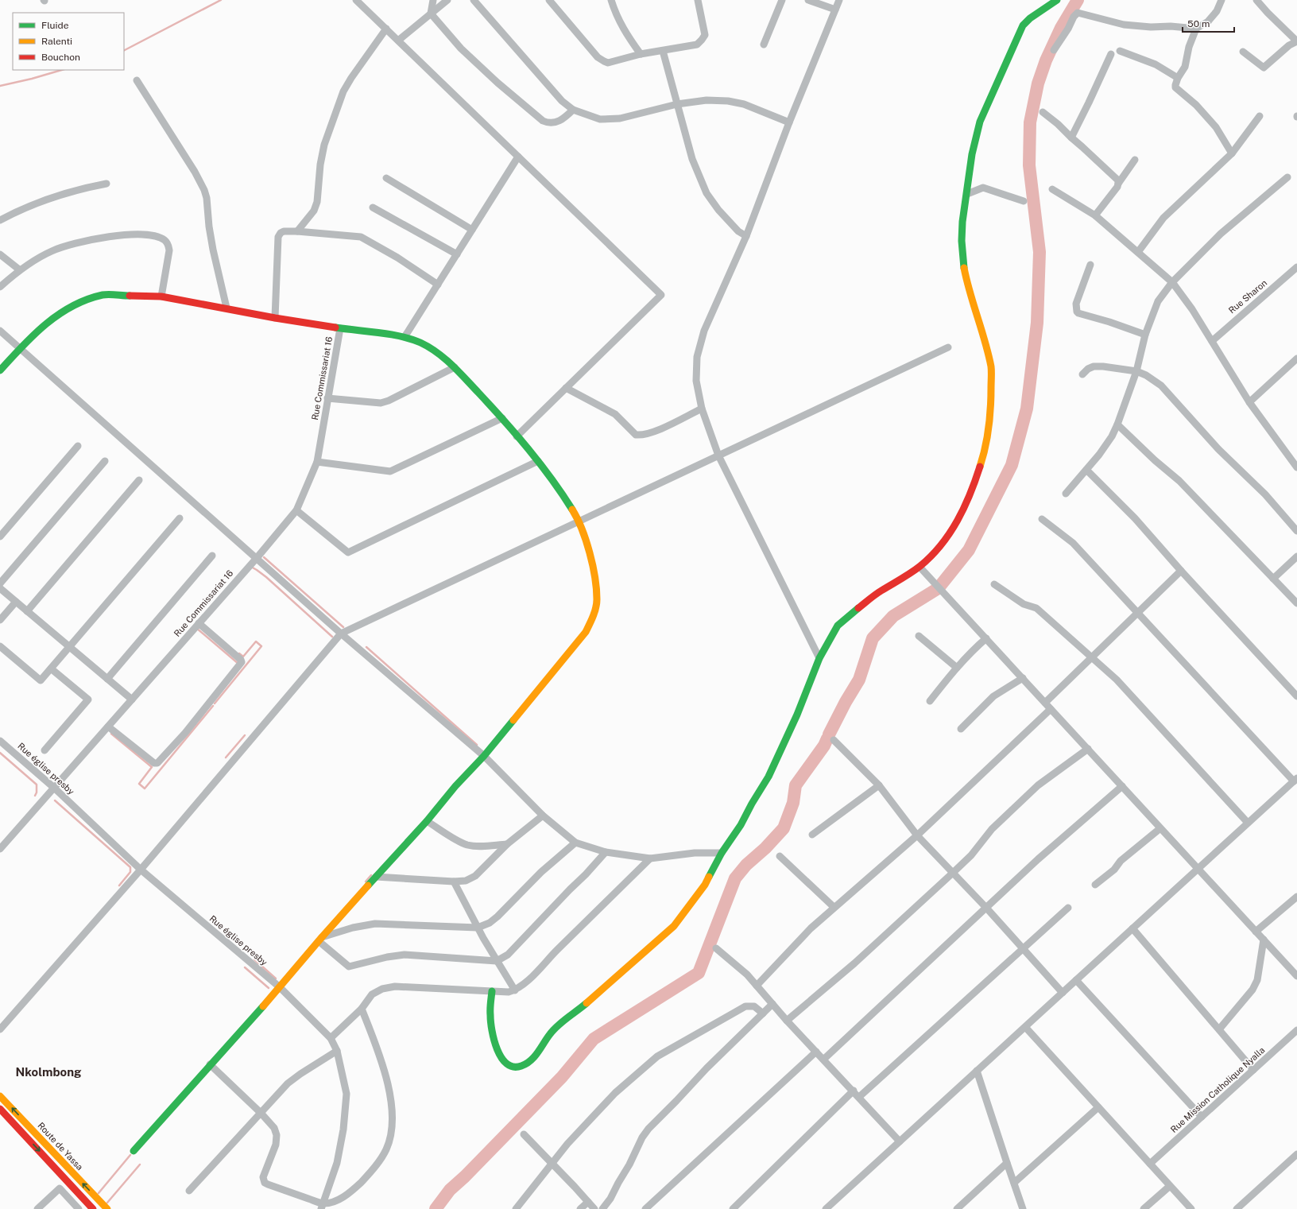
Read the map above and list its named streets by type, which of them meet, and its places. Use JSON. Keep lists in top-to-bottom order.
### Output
{
  "streets": {
    "street": [
      "Rue Sharon",
      "Rue Commissariat 16",
      "Rue église presby",
      "Rue Mission Catholique Nyalla",
      "Route de Yassa"
    ]
  },
  "crossings": [
    ["Rue Commissariat 16", "Rue église presby"]
  ],
  "districts": ["Nkolmbong"],
  "legend": ["Fluide", "Ralenti", "Bouchon"],
  "scale_bar": "50 m"
}
